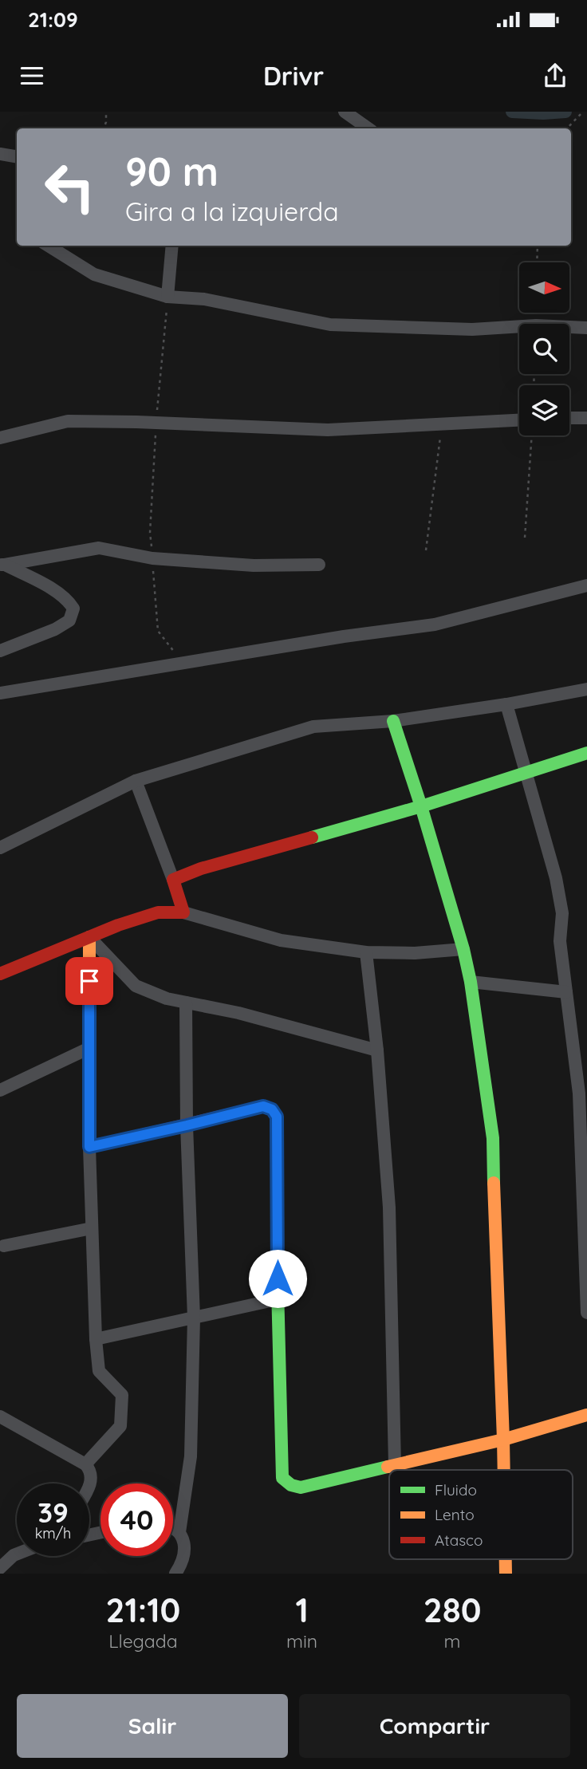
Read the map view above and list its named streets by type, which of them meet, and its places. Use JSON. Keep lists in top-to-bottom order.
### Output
{
  "legend": ["Fluido", "Lento", "Atasco"],
  "north": "right",
  "page": {
    "status": "21:09",
    "header": "Drivr",
    "turn": ["90 m", "Gira a la izquierda"],
    "speed": "39 km/h",
    "limit": "40",
    "eta": [
      "21:10",
      "Llegada",
      "1",
      "min",
      "280",
      "m"
    ],
    "buttons": ["Salir", "Compartir"]
  }
}
